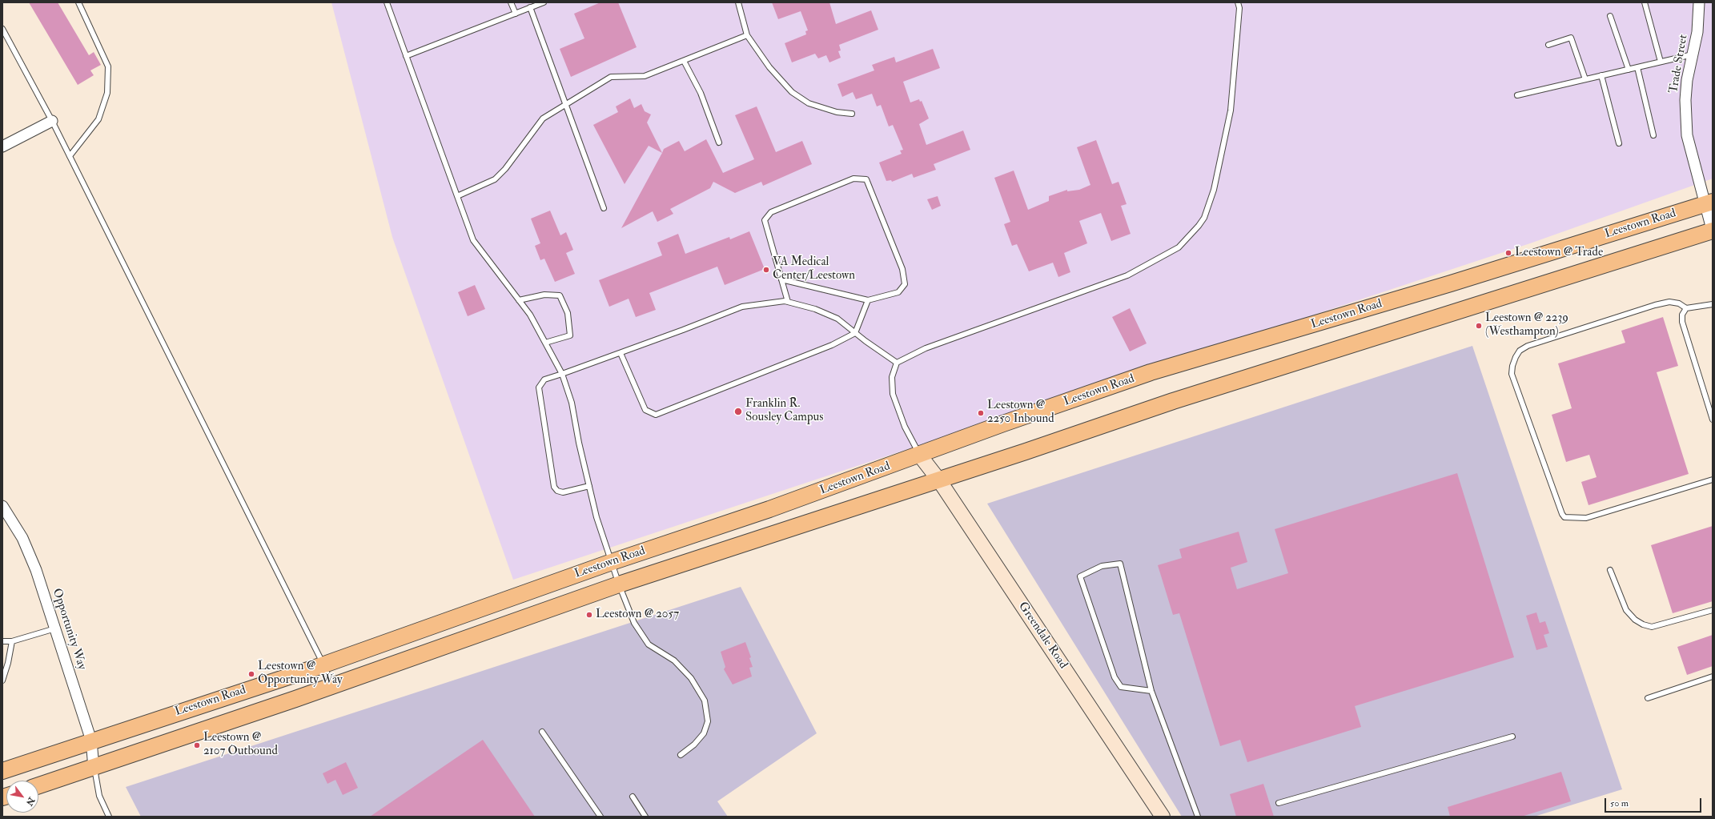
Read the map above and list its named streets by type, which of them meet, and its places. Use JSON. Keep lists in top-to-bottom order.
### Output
{
  "streets": {
    "main road": ["Leestown Road"],
    "street": ["Trade Street", "Opportunity Way", "Greendale Road"]
  },
  "crossings": [
    ["Trade Street", "Leestown Road"],
    ["Leestown Road", "Opportunity Way"],
    ["Leestown Road", "Greendale Road"]
  ],
  "places": [
    "Leestown @ Trade",
    "VA Medical Center/Leestown",
    "Leestown @ 2239 (Westhampton)",
    "Franklin R. Sousley Campus",
    "Leestown @ 2250 Inbound",
    "Leestown @ 2057",
    "Leestown @ Opportunity Way",
    "Leestown @ 2107 Outbound"
  ],
  "scale_bar": "50 m",
  "north": "bottom right"
}
